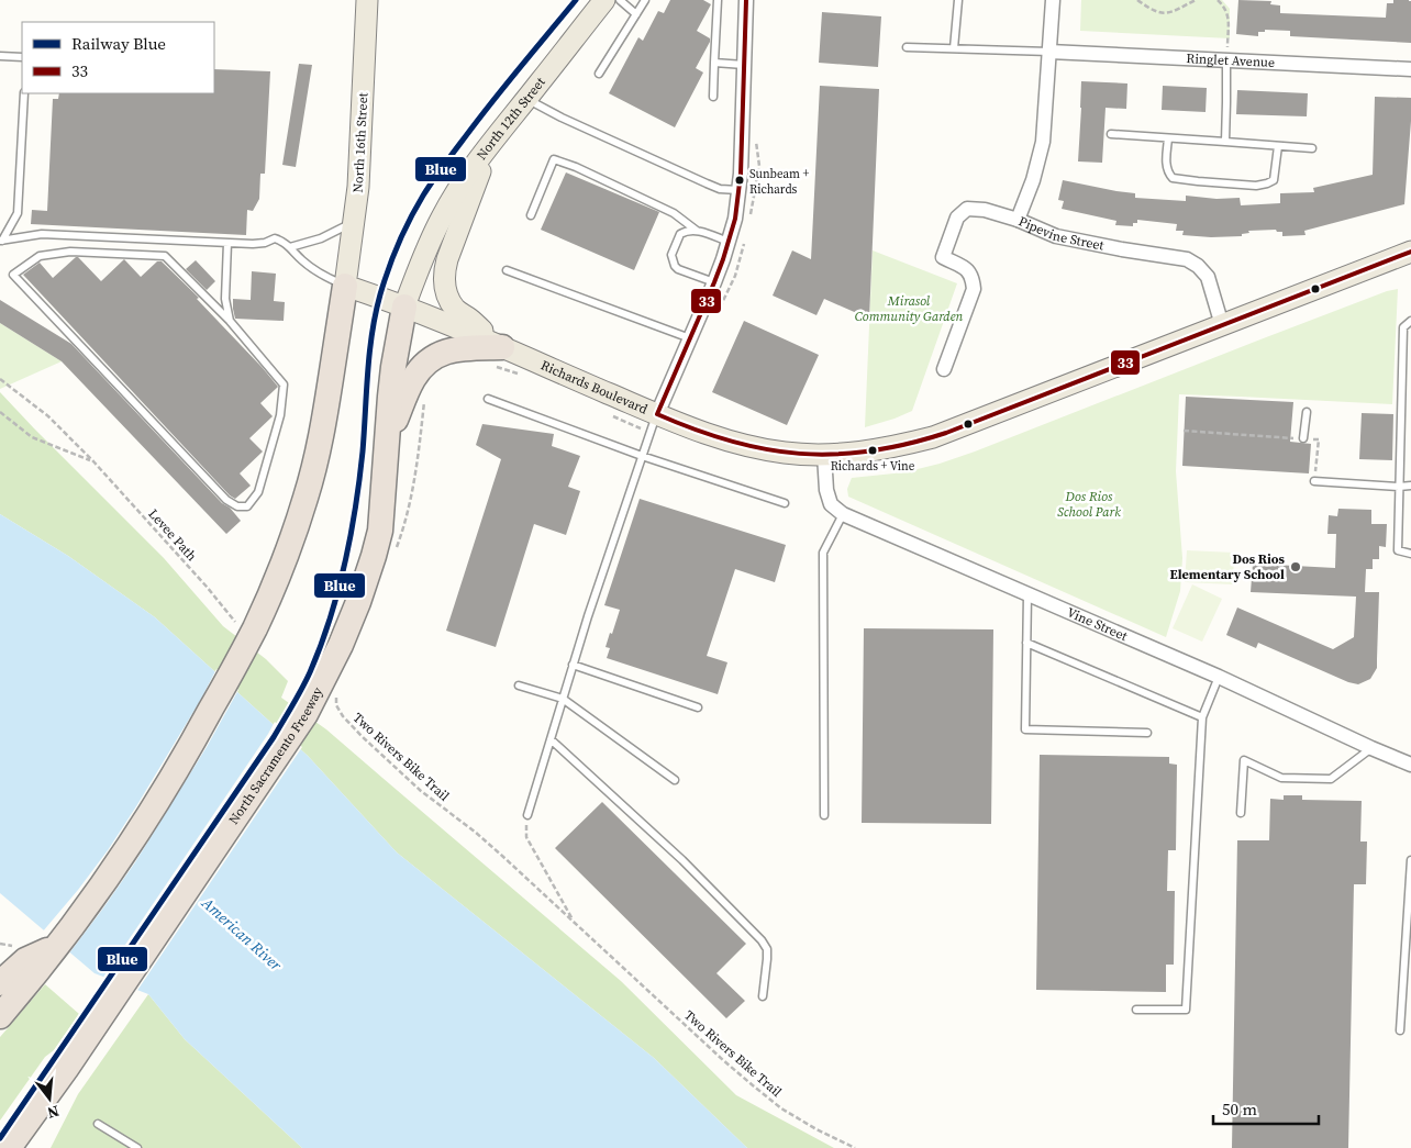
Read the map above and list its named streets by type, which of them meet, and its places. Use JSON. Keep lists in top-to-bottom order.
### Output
{
  "streets": {
    "highway": ["North Sacramento Freeway"],
    "main road": ["North 12th Street", "North 16th Street", "Richards Boulevard"],
    "street": ["Ringlet Avenue", "Pipevine Street", "Vine Street"],
    "path": ["Levee Path", "Two Rivers Bike Trail"]
  },
  "crossings": [
    ["Ringlet Avenue", "Pipevine Street"],
    ["North 12th Street", "Richards Boulevard"],
    ["North 12th Street", "North Sacramento Freeway"],
    ["North 16th Street", "Richards Boulevard"],
    ["Pipevine Street", "Richards Boulevard"],
    ["Richards Boulevard", "North Sacramento Freeway"]
  ],
  "water": ["American River"],
  "parks": ["Mirasol Community Garden", "Dos Rios School Park"],
  "places": ["Sunbeam + Richards", "Richards + Vine", "Dos Rios Elementary School"],
  "lines": ["rail line Blue", "transit line 33"],
  "legend": ["Railway Blue", "33"],
  "scale_bar": "50 m",
  "north": "bottom"
}
